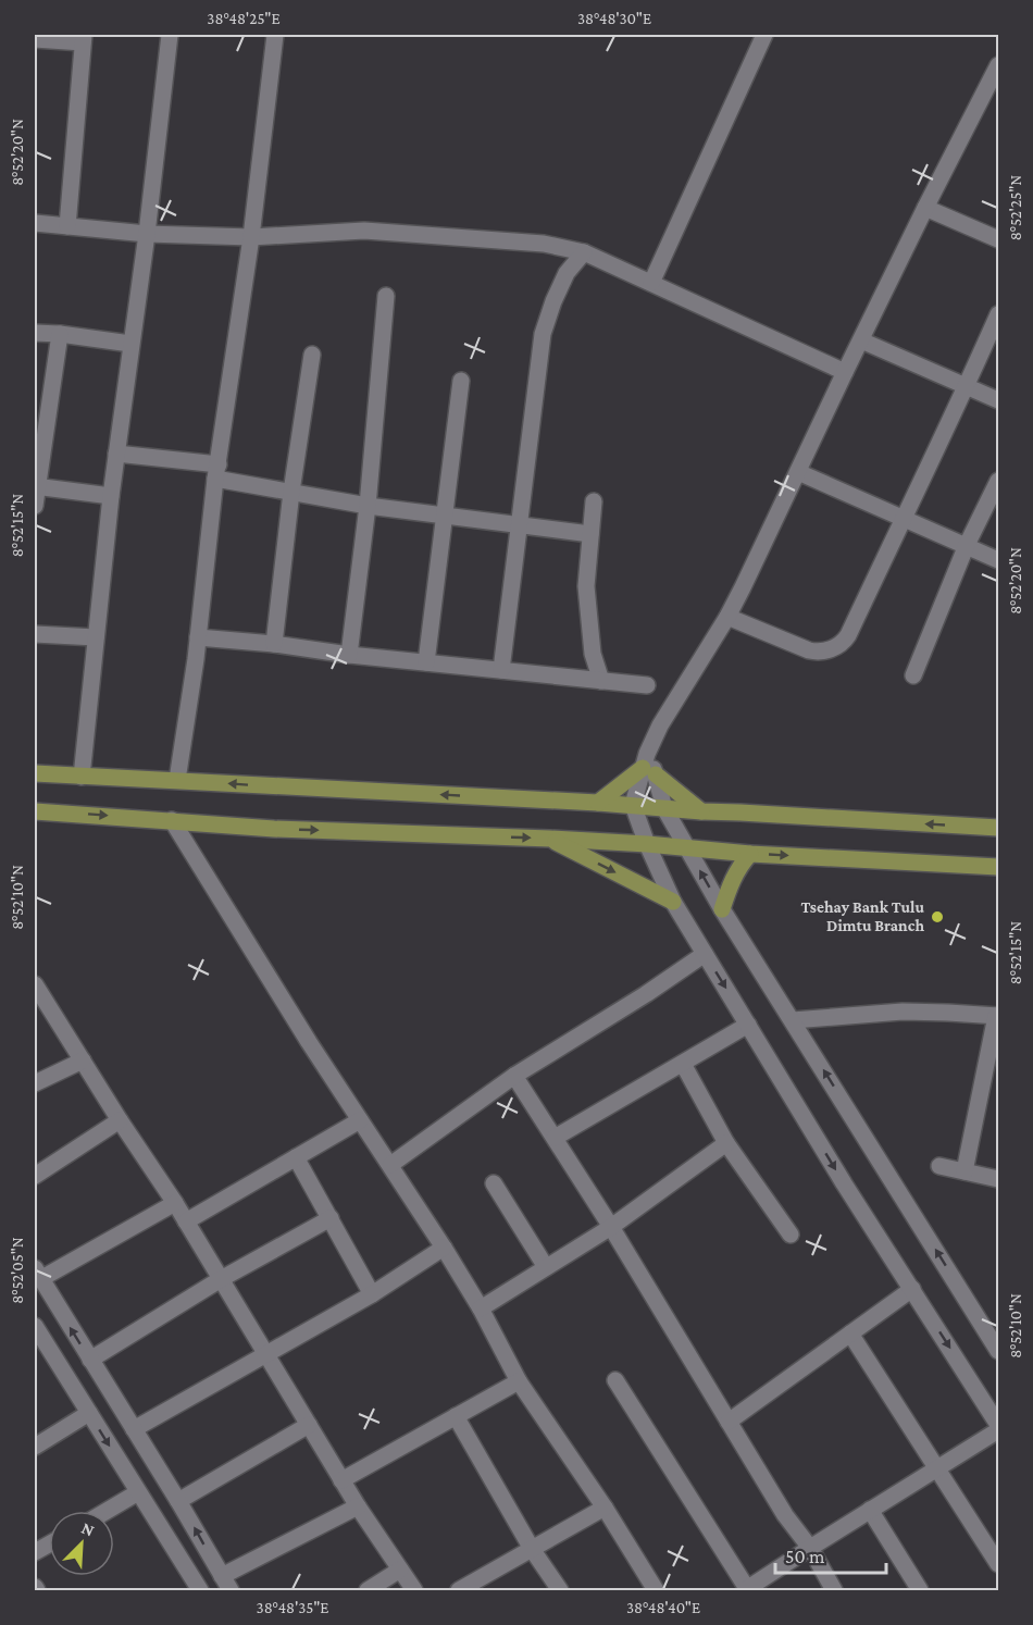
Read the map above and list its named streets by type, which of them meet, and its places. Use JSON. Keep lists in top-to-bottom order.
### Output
{
  "places": ["Tsehay Bank Tulu Dimtu Branch"],
  "scale_bar": "50 m",
  "north": "top right",
  "coordinates": [
    "38°48'25\"E",
    "38°48'30\"E",
    "8°52'20\"N",
    "8°52'25\"N",
    "8°52'15\"N",
    "8°52'10\"N",
    "8°52'05\"N",
    "38°48'35\"E",
    "38°48'40\"E"
  ]
}
